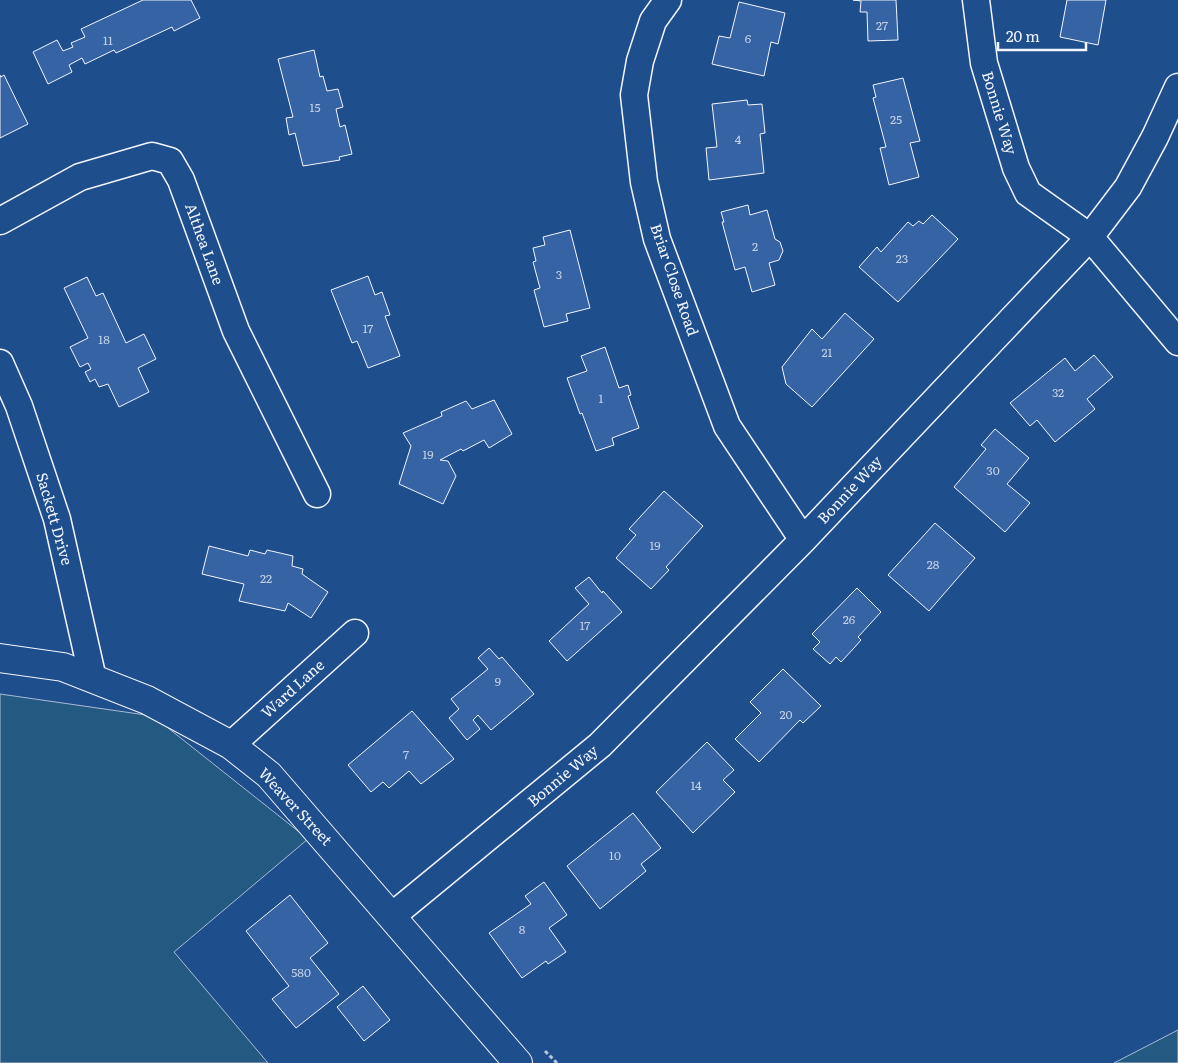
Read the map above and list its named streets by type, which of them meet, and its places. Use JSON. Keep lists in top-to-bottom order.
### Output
{
  "streets": {
    "main road": ["Weaver Street"],
    "street": [
      "Bonnie Way",
      "Althea Lane",
      "Briar Close Road",
      "Sackett Drive",
      "Ward Lane"
    ]
  },
  "crossings": [
    ["Bonnie Way", "Briar Close Road"],
    ["Bonnie Way", "Weaver Street"],
    ["Sackett Drive", "Weaver Street"],
    ["Ward Lane", "Weaver Street"]
  ],
  "house_numbers": [
    "27",
    "6",
    "11",
    "15",
    "25",
    "4",
    "2",
    "23",
    "3",
    "17",
    "18",
    "21",
    "32",
    "1",
    "19",
    "30",
    "19",
    "28",
    "22",
    "26",
    "17",
    "9",
    "20",
    "7",
    "14",
    "10",
    "8",
    "580"
  ],
  "scale_bar": "20 m"
}
